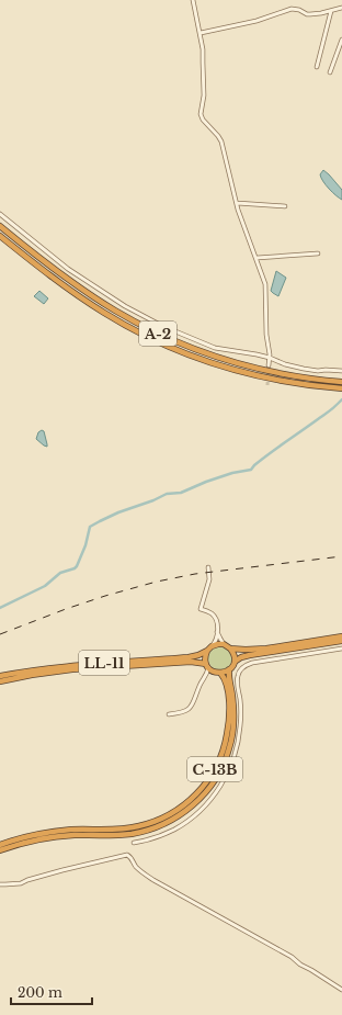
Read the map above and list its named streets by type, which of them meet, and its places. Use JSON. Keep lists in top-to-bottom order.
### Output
{
  "streets": {
    "highway": ["A-2", "LL-11", "C-13B"]
  },
  "crossings": [
    ["LL-11", "C-13B"]
  ],
  "scale_bar": "200 m"
}
